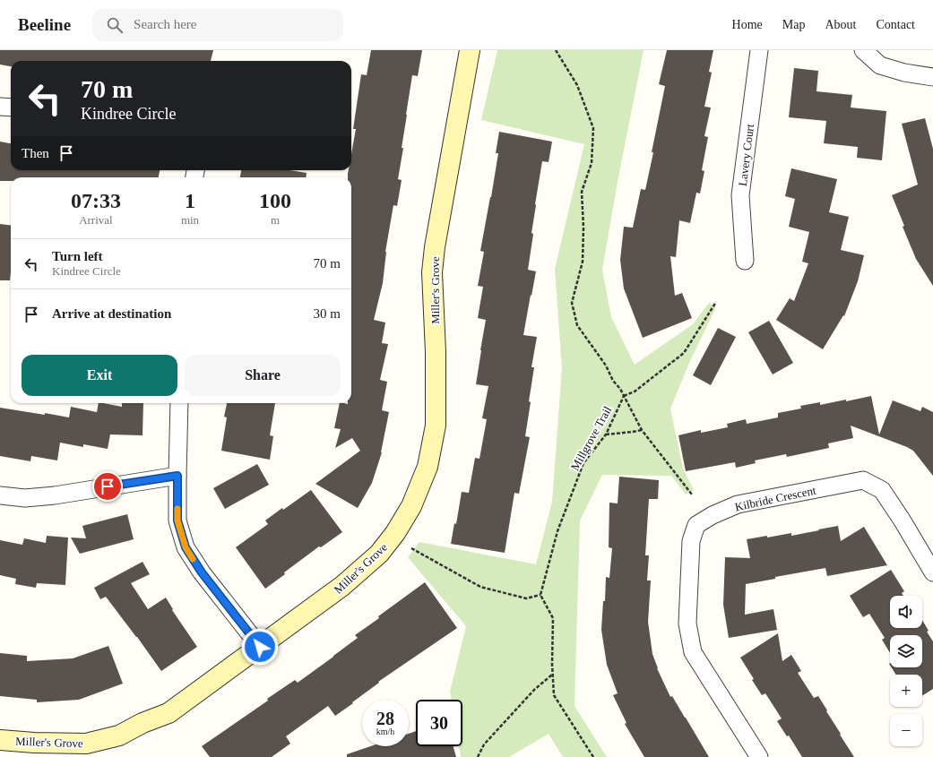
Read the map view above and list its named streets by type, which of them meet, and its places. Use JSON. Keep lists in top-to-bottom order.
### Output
{
  "streets": {
    "street": ["Lavery Court", "Miller's Grove", "Kilbride Crescent"],
    "path": ["Millgrove Trail"]
  },
  "page": {
    "header": "Beeline",
    "search": "Search here",
    "nav": [
      "Home",
      "Map",
      "About",
      "Contact"
    ],
    "turn": ["70 m", "Kindree Circle"],
    "then": "Then",
    "eta": [
      "07:33",
      "Arrival",
      "1",
      "min",
      "100",
      "m"
    ],
    "list": [
      {
        "name": "Turn left",
        "note": "Kindree Circle",
        "value": "70 m"
      },
      {
        "name": "Arrive at destination",
        "value": "30 m"
      }
    ],
    "buttons": ["Exit", "Share"],
    "map_buttons": ["+", "−"],
    "speed": "28 km/h",
    "limit": "30"
  }
}
